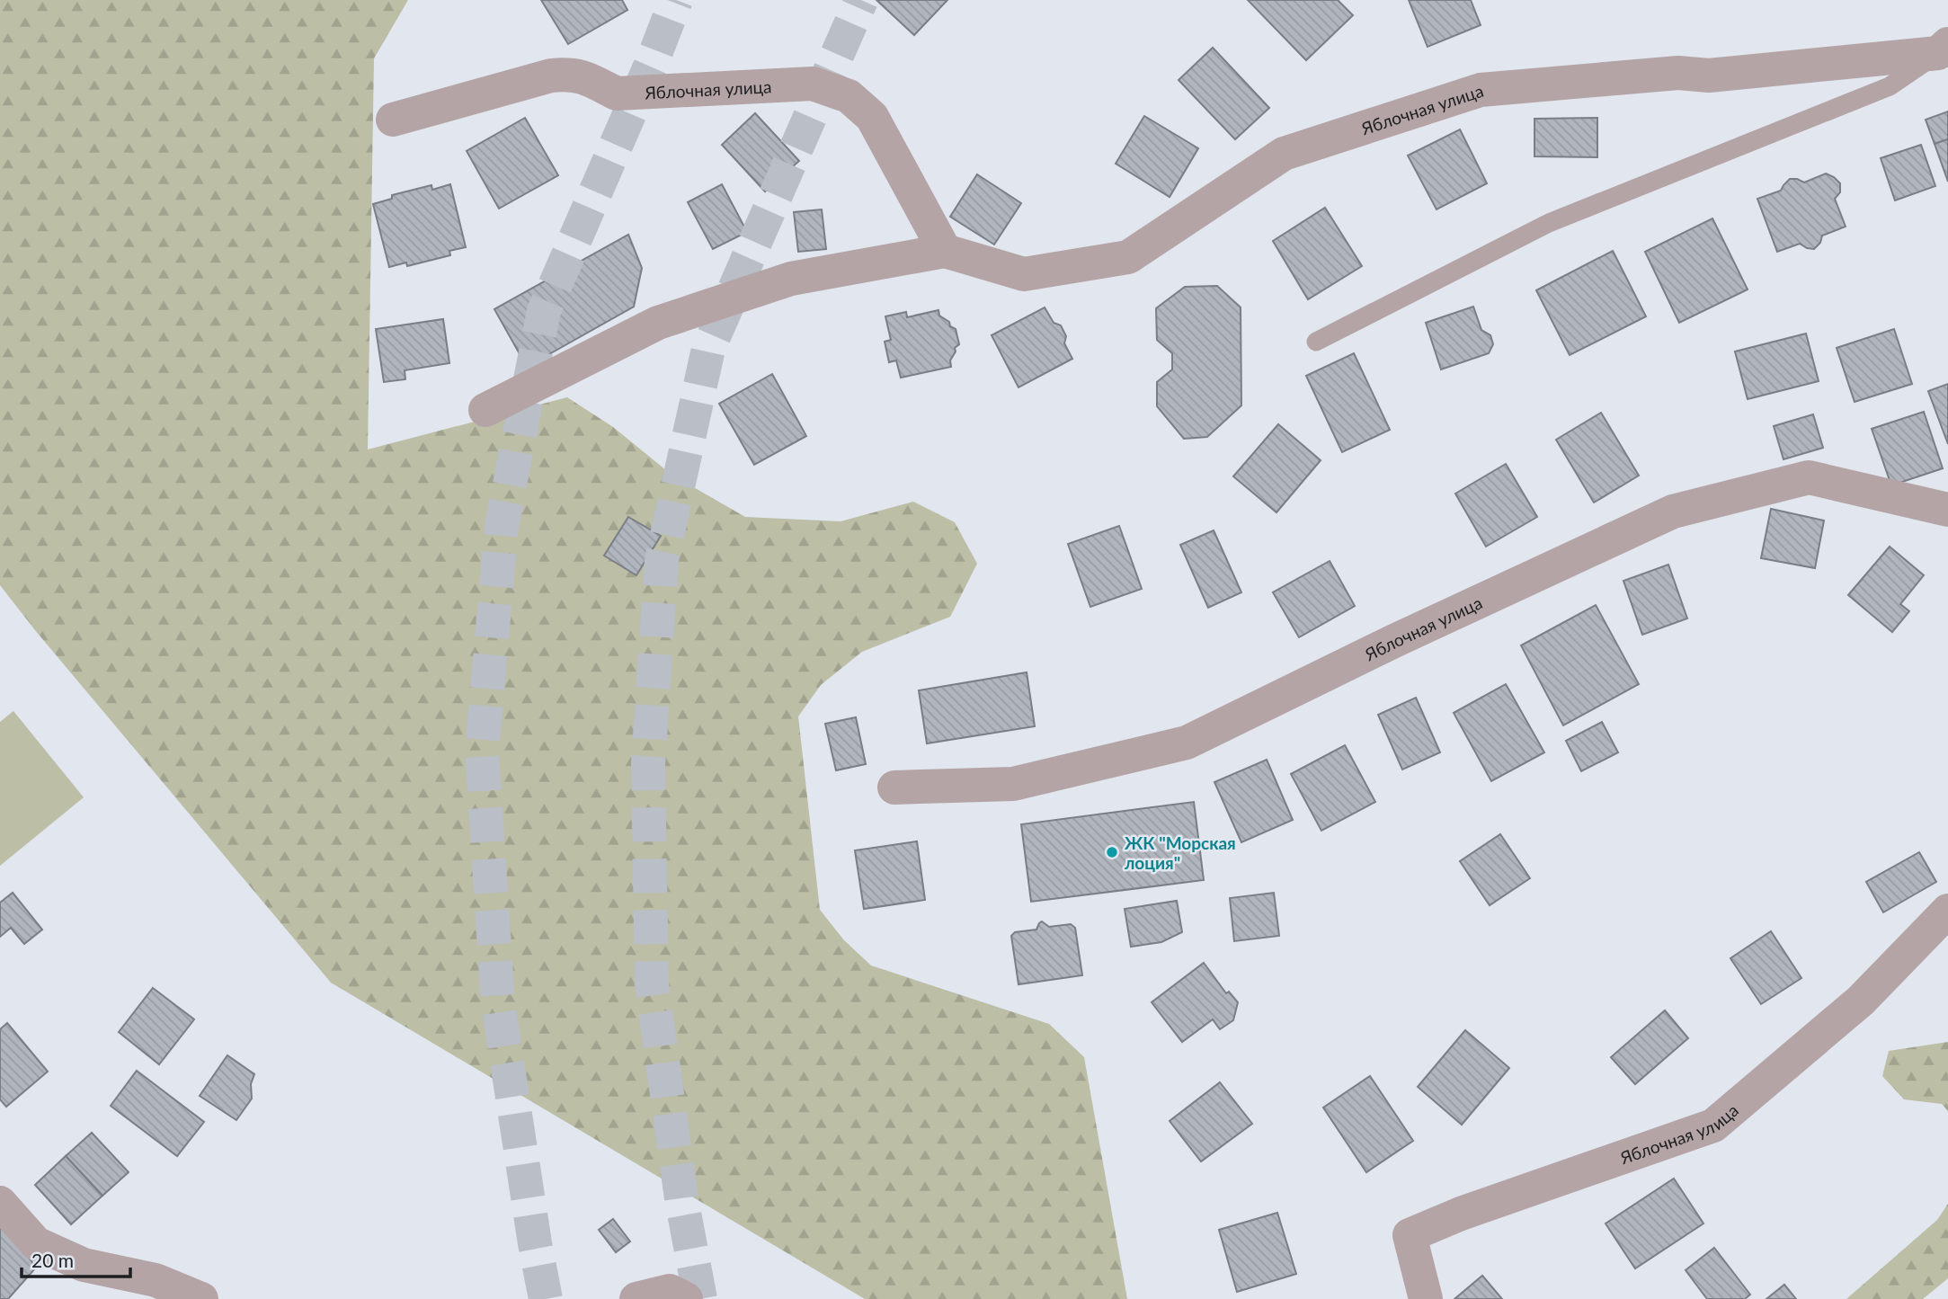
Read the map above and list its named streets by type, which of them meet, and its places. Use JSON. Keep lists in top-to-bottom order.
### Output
{
  "streets": {
    "street": ["Яблочная улица"]
  },
  "places": ["ЖК \"Морская лоция\""],
  "scale_bar": "20 m"
}
